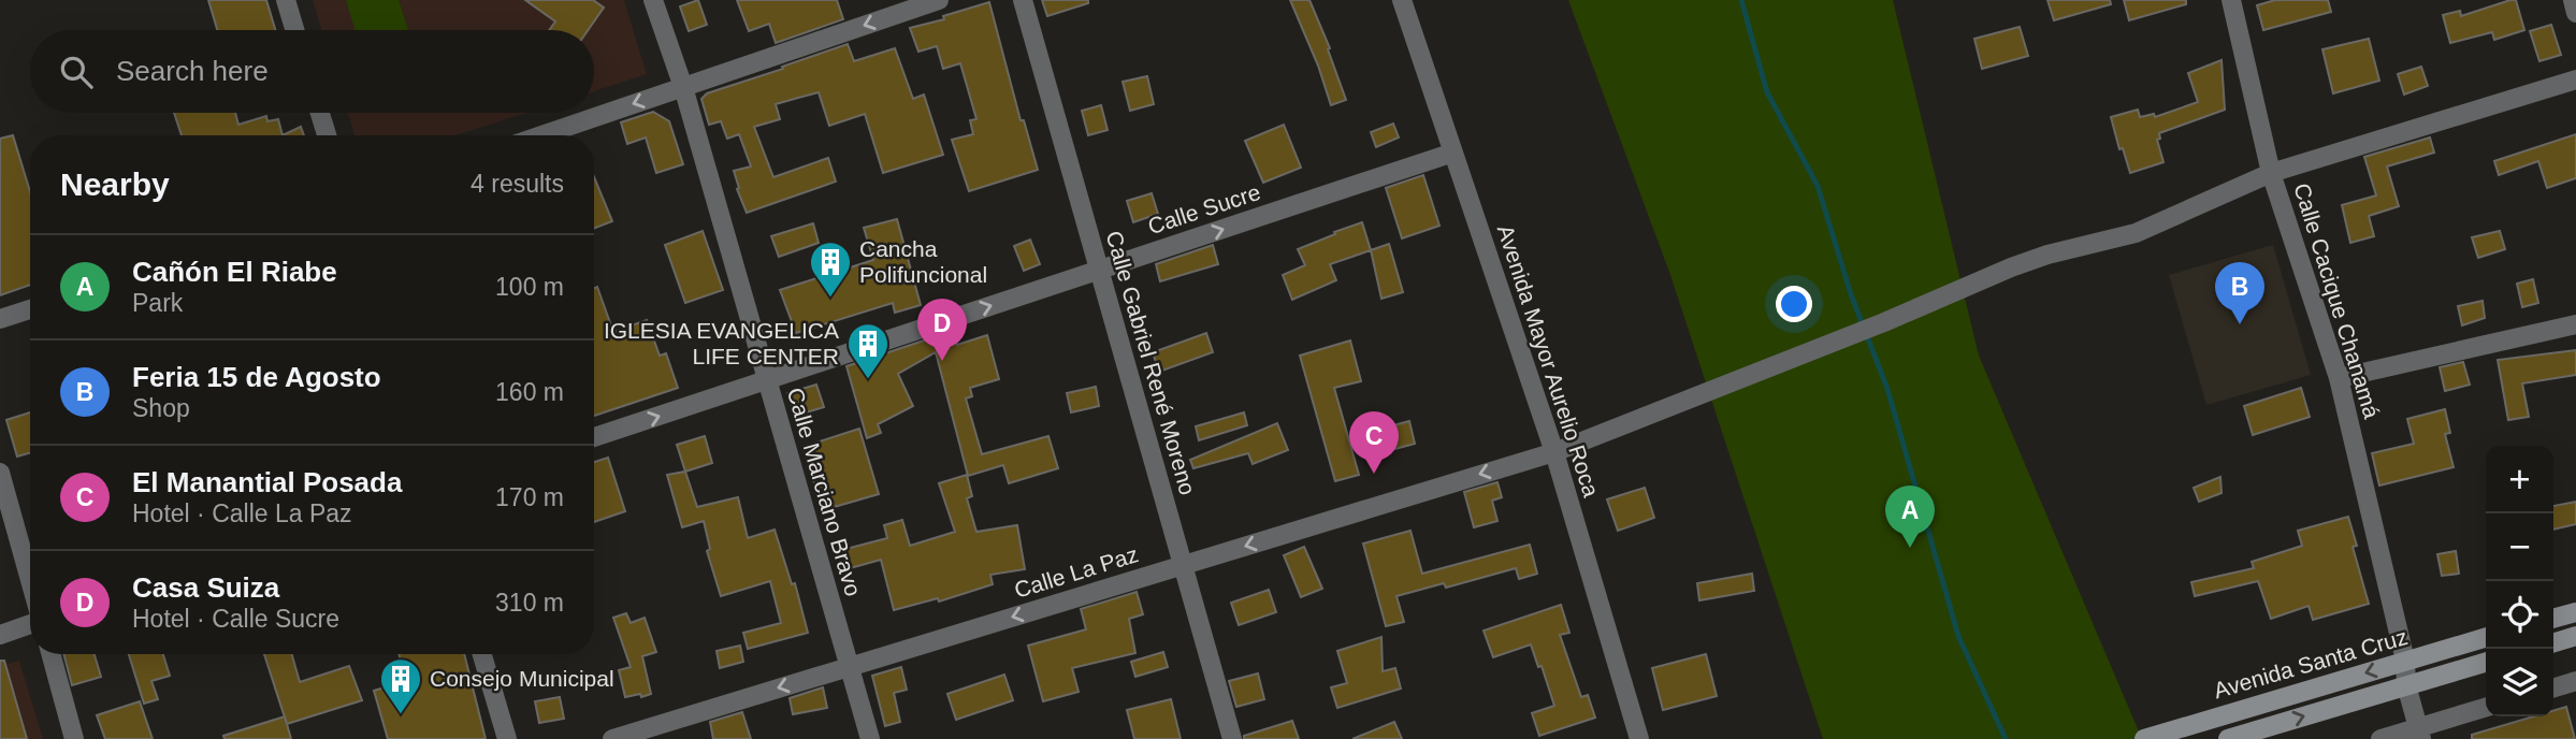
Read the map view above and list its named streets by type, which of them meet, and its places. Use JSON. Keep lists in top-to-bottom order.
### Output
{
  "streets": {
    "main road": ["Avenida Santa Cruz"],
    "street": [
      "Calle Sucre",
      "Calle Cacique Chanamá",
      "Avenida Mayor Aurelio Roca",
      "Calle Gabriel René Moreno",
      "Calle Marciano Bravo",
      "Calle La Paz"
    ]
  },
  "crossings": [
    ["Calle Sucre", "Avenida Mayor Aurelio Roca"],
    ["Calle Sucre", "Calle Gabriel René Moreno"],
    ["Calle Sucre", "Calle Marciano Bravo"],
    ["Calle Cacique Chanamá", "Calle La Paz"],
    ["Calle Cacique Chanamá", "Avenida Santa Cruz"],
    ["Avenida Mayor Aurelio Roca", "Calle La Paz"],
    ["Calle Gabriel René Moreno", "Calle La Paz"],
    ["Calle Marciano Bravo", "Calle La Paz"]
  ],
  "one_way": ["Calle Sucre", "Calle La Paz"],
  "places": {
    "building": ["Cancha Polifuncional", "IGLESIA EVANGELICA LIFE CENTER", "Consejo Municipal"]
  },
  "page": {
    "search": "Search here",
    "heading": ["Nearby", "4 results"],
    "list": [
      {
        "mark": "A",
        "name": "Cañón El Riabe",
        "note": "Park",
        "value": "100 m"
      },
      {
        "mark": "B",
        "name": "Feria 15 de Agosto",
        "note": "Shop",
        "value": "160 m"
      },
      {
        "mark": "C",
        "name": "El Manantial Posada",
        "note": "Hotel · Calle La Paz",
        "value": "170 m"
      },
      {
        "mark": "D",
        "name": "Casa Suiza",
        "note": "Hotel · Calle Sucre",
        "value": "310 m"
      }
    ],
    "pins": [
      "B",
      "D",
      "C",
      "A"
    ],
    "map_buttons": ["+", "−"]
  }
}
